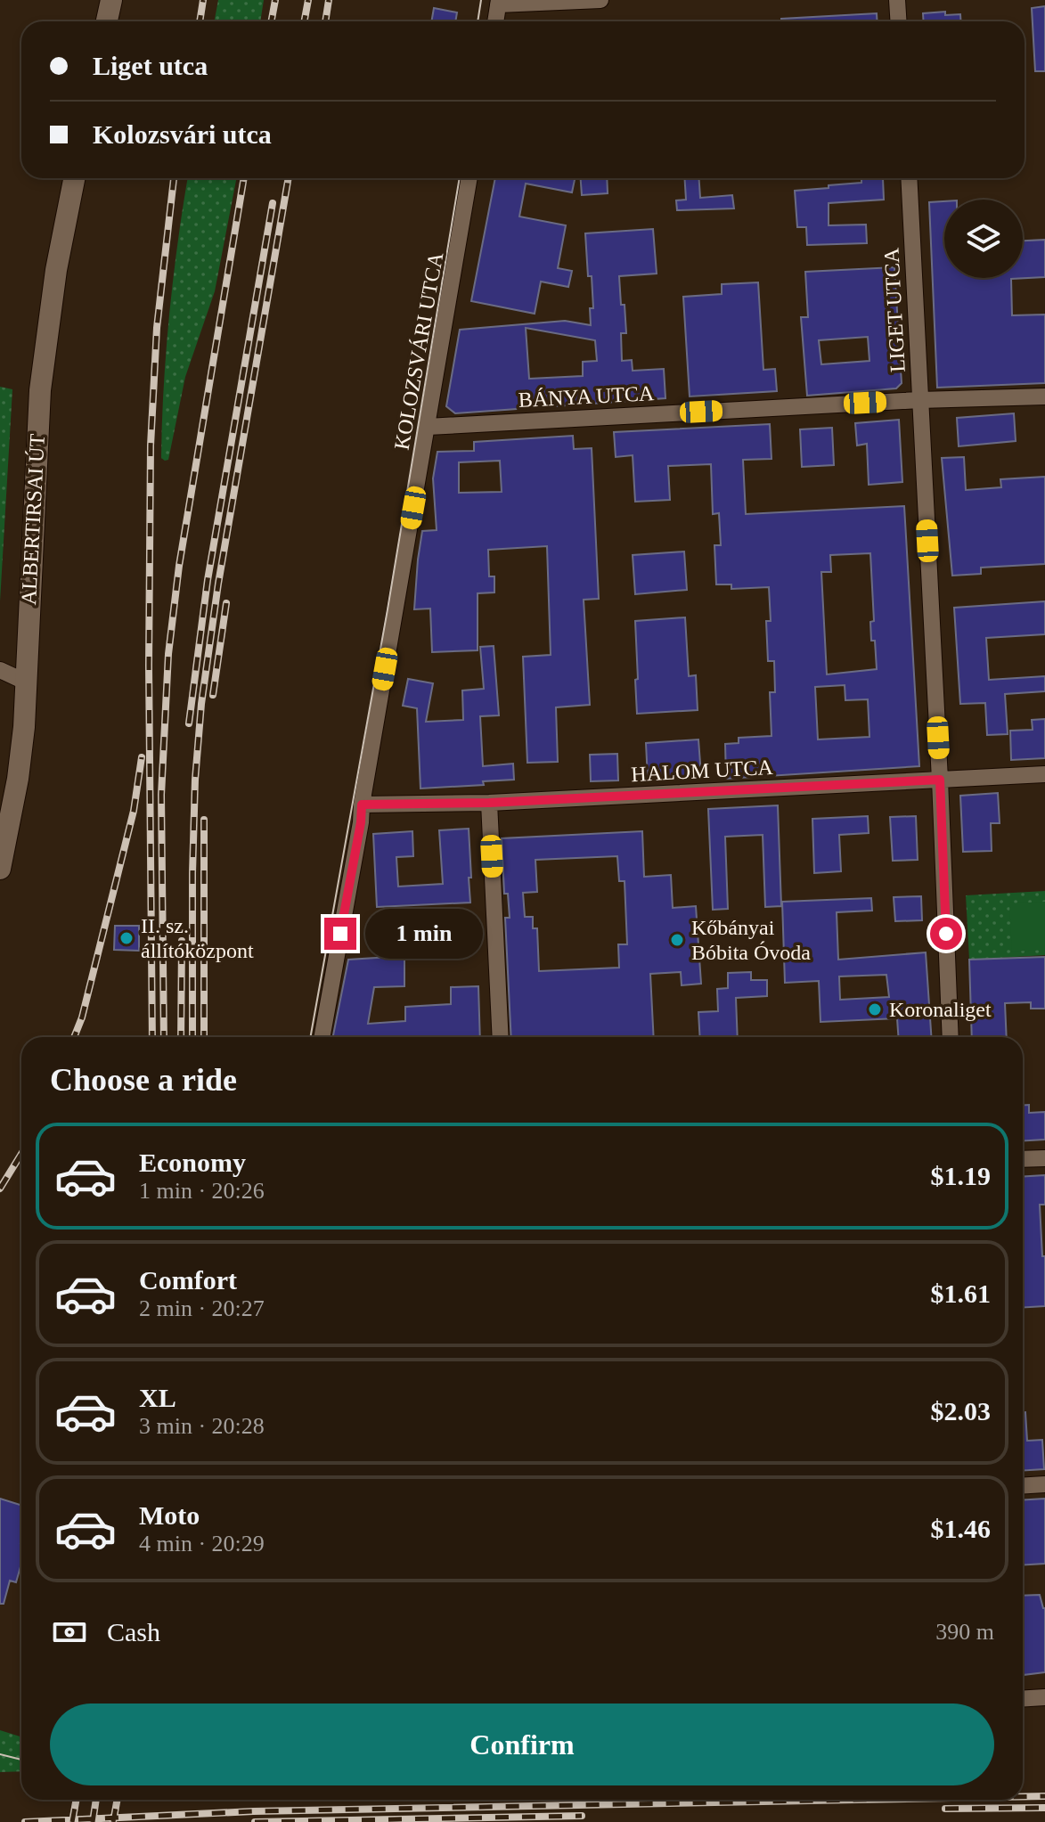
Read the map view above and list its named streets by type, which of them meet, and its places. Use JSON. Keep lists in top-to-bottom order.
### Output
{
  "streets": {
    "street": [
      "LIGET UTCA",
      "KOLOZSVÁRI UTCA",
      "BÁNYA UTCA",
      "ALBERTIRSAI ÚT",
      "HALOM UTCA"
    ]
  },
  "crossings": [
    ["LIGET UTCA", "BÁNYA UTCA"],
    ["LIGET UTCA", "HALOM UTCA"],
    ["KOLOZSVÁRI UTCA", "BÁNYA UTCA"],
    ["KOLOZSVÁRI UTCA", "HALOM UTCA"]
  ],
  "places": ["II. sz. állítóközpont", "Kőbányai Bóbita Óvoda", "Koronaliget"],
  "page": {
    "banner": ["Liget utca", "Kolozsvári utca"],
    "bubble": "1 min",
    "heading": "Choose a ride",
    "list": [
      {
        "name": "Economy",
        "note": "1 min · 20:26",
        "value": "$1.19"
      },
      {
        "name": "Comfort",
        "note": "2 min · 20:27",
        "value": "$1.61"
      },
      {
        "name": "XL",
        "note": "3 min · 20:28",
        "value": "$2.03"
      },
      {
        "name": "Moto",
        "note": "4 min · 20:29",
        "value": "$1.46"
      }
    ],
    "pay": ["Cash", "390 m"],
    "buttons": "Confirm"
  }
}
